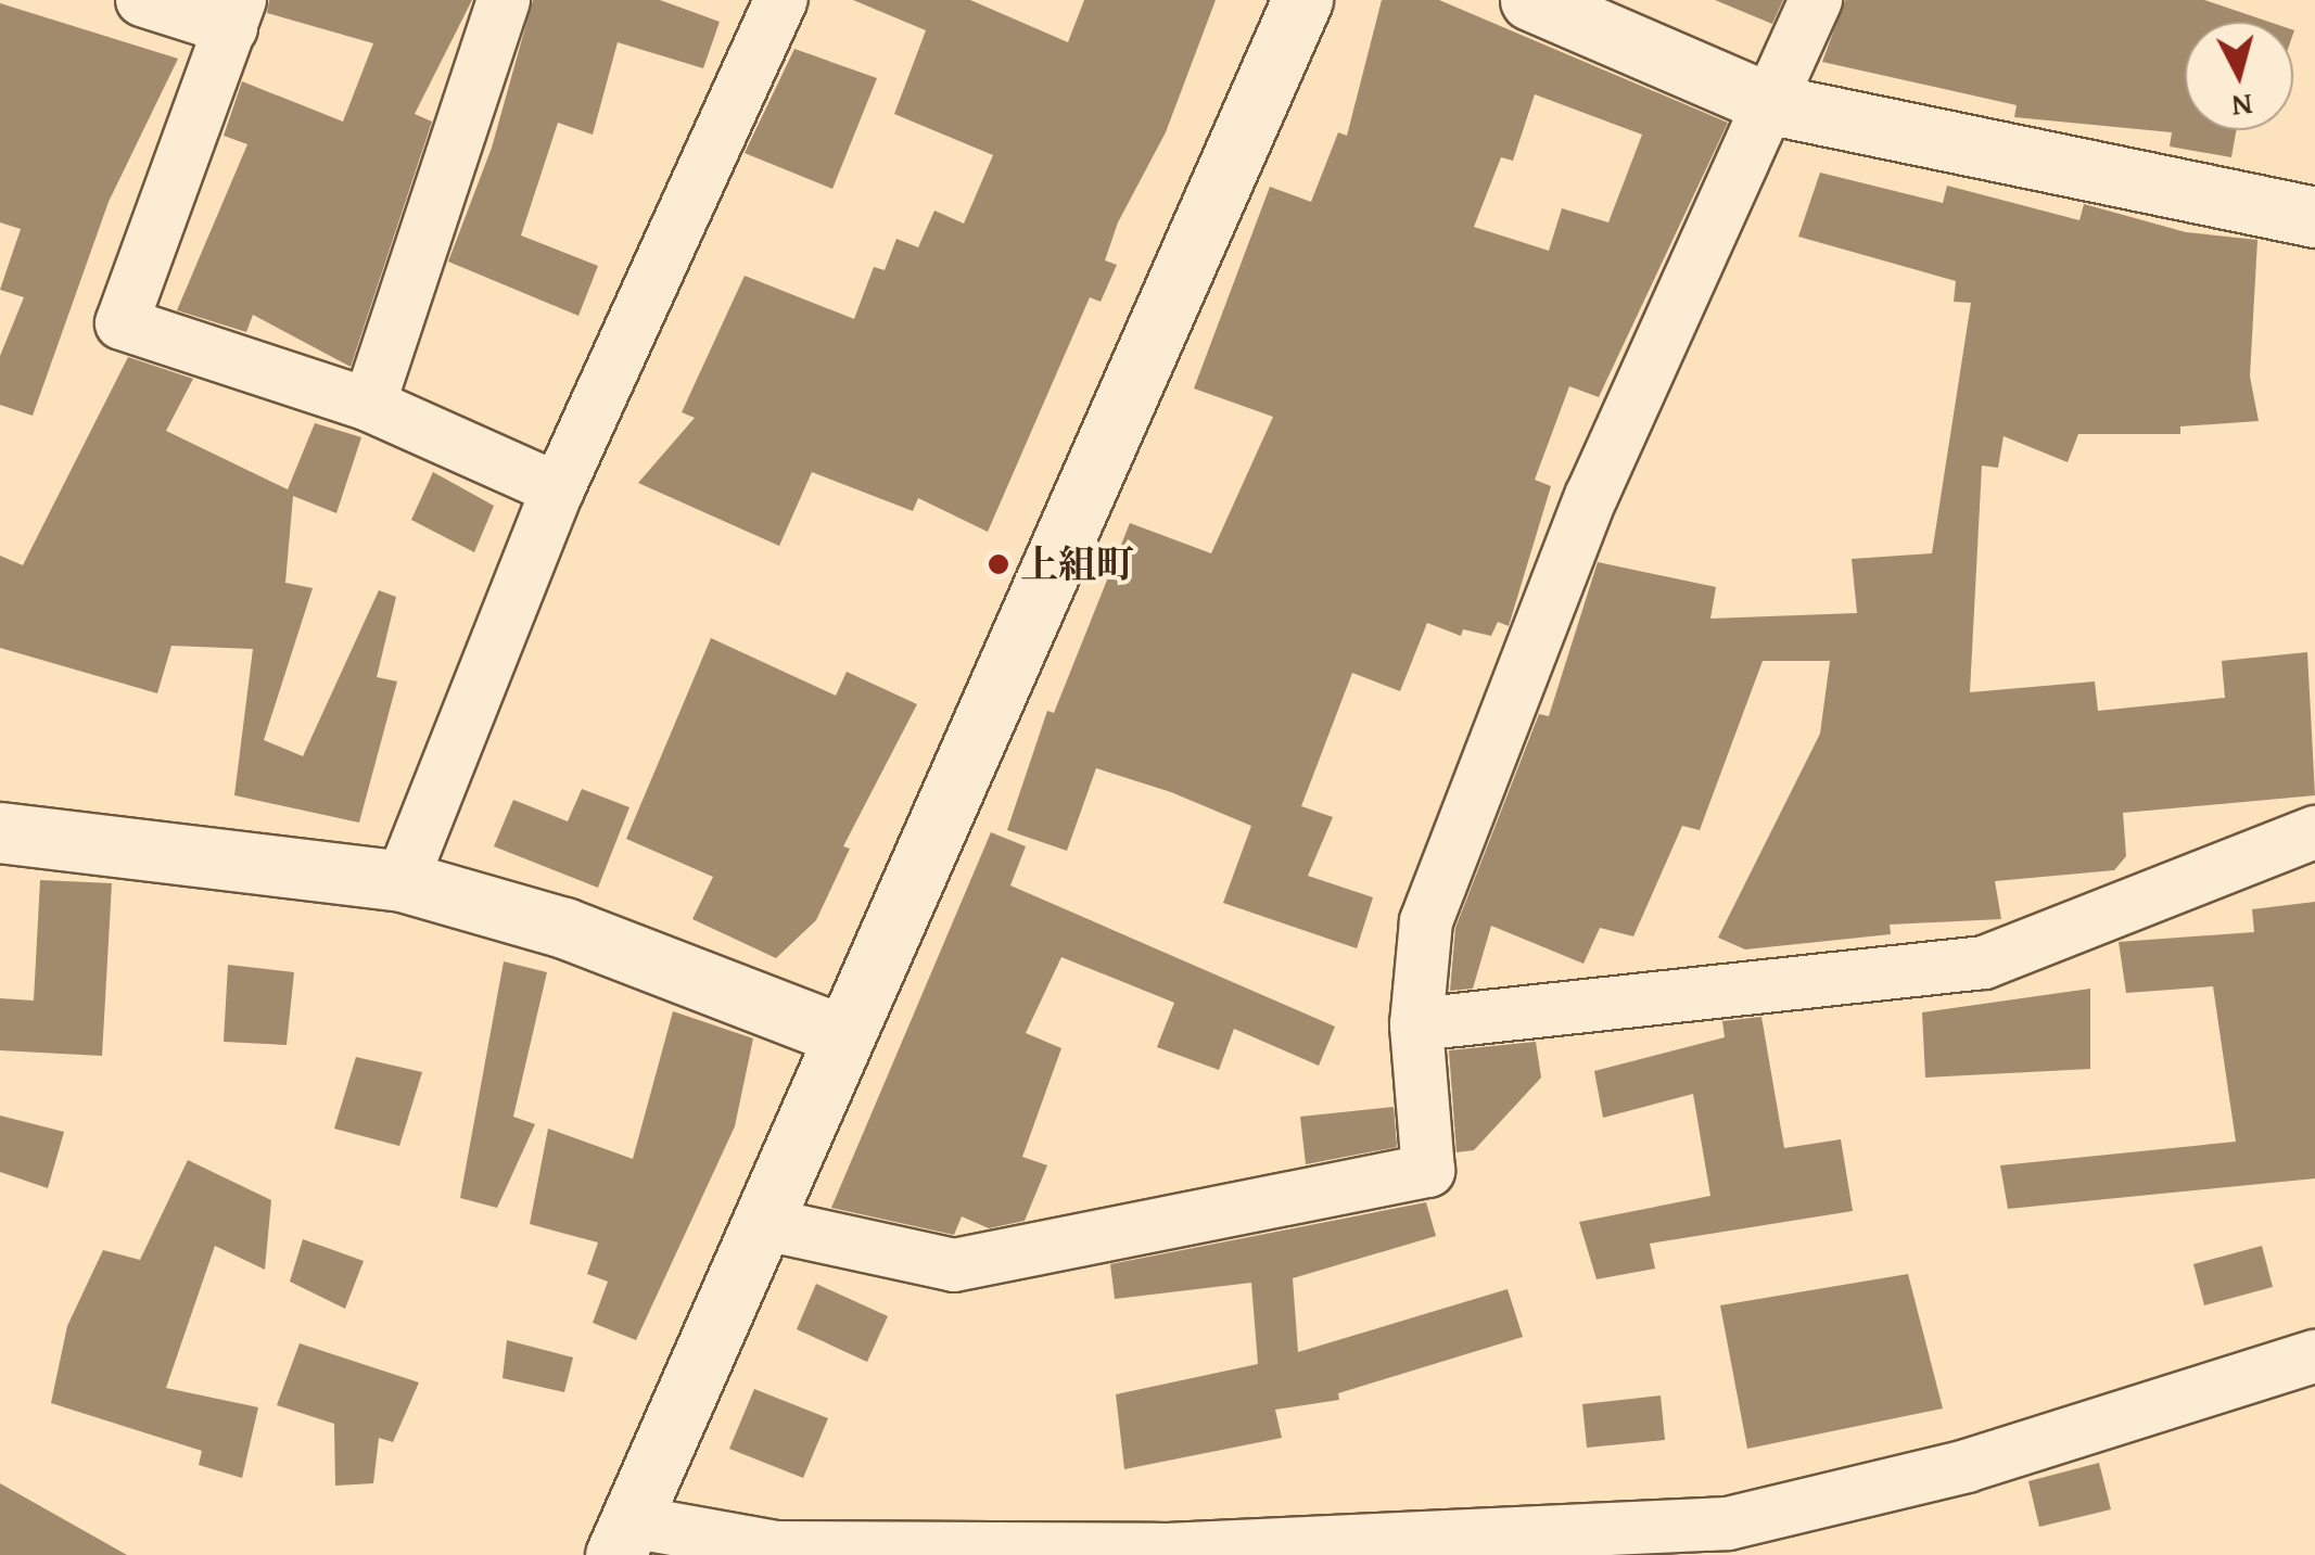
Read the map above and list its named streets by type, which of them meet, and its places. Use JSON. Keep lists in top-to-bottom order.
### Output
{
  "places": ["上組町"],
  "north": "bottom"
}
